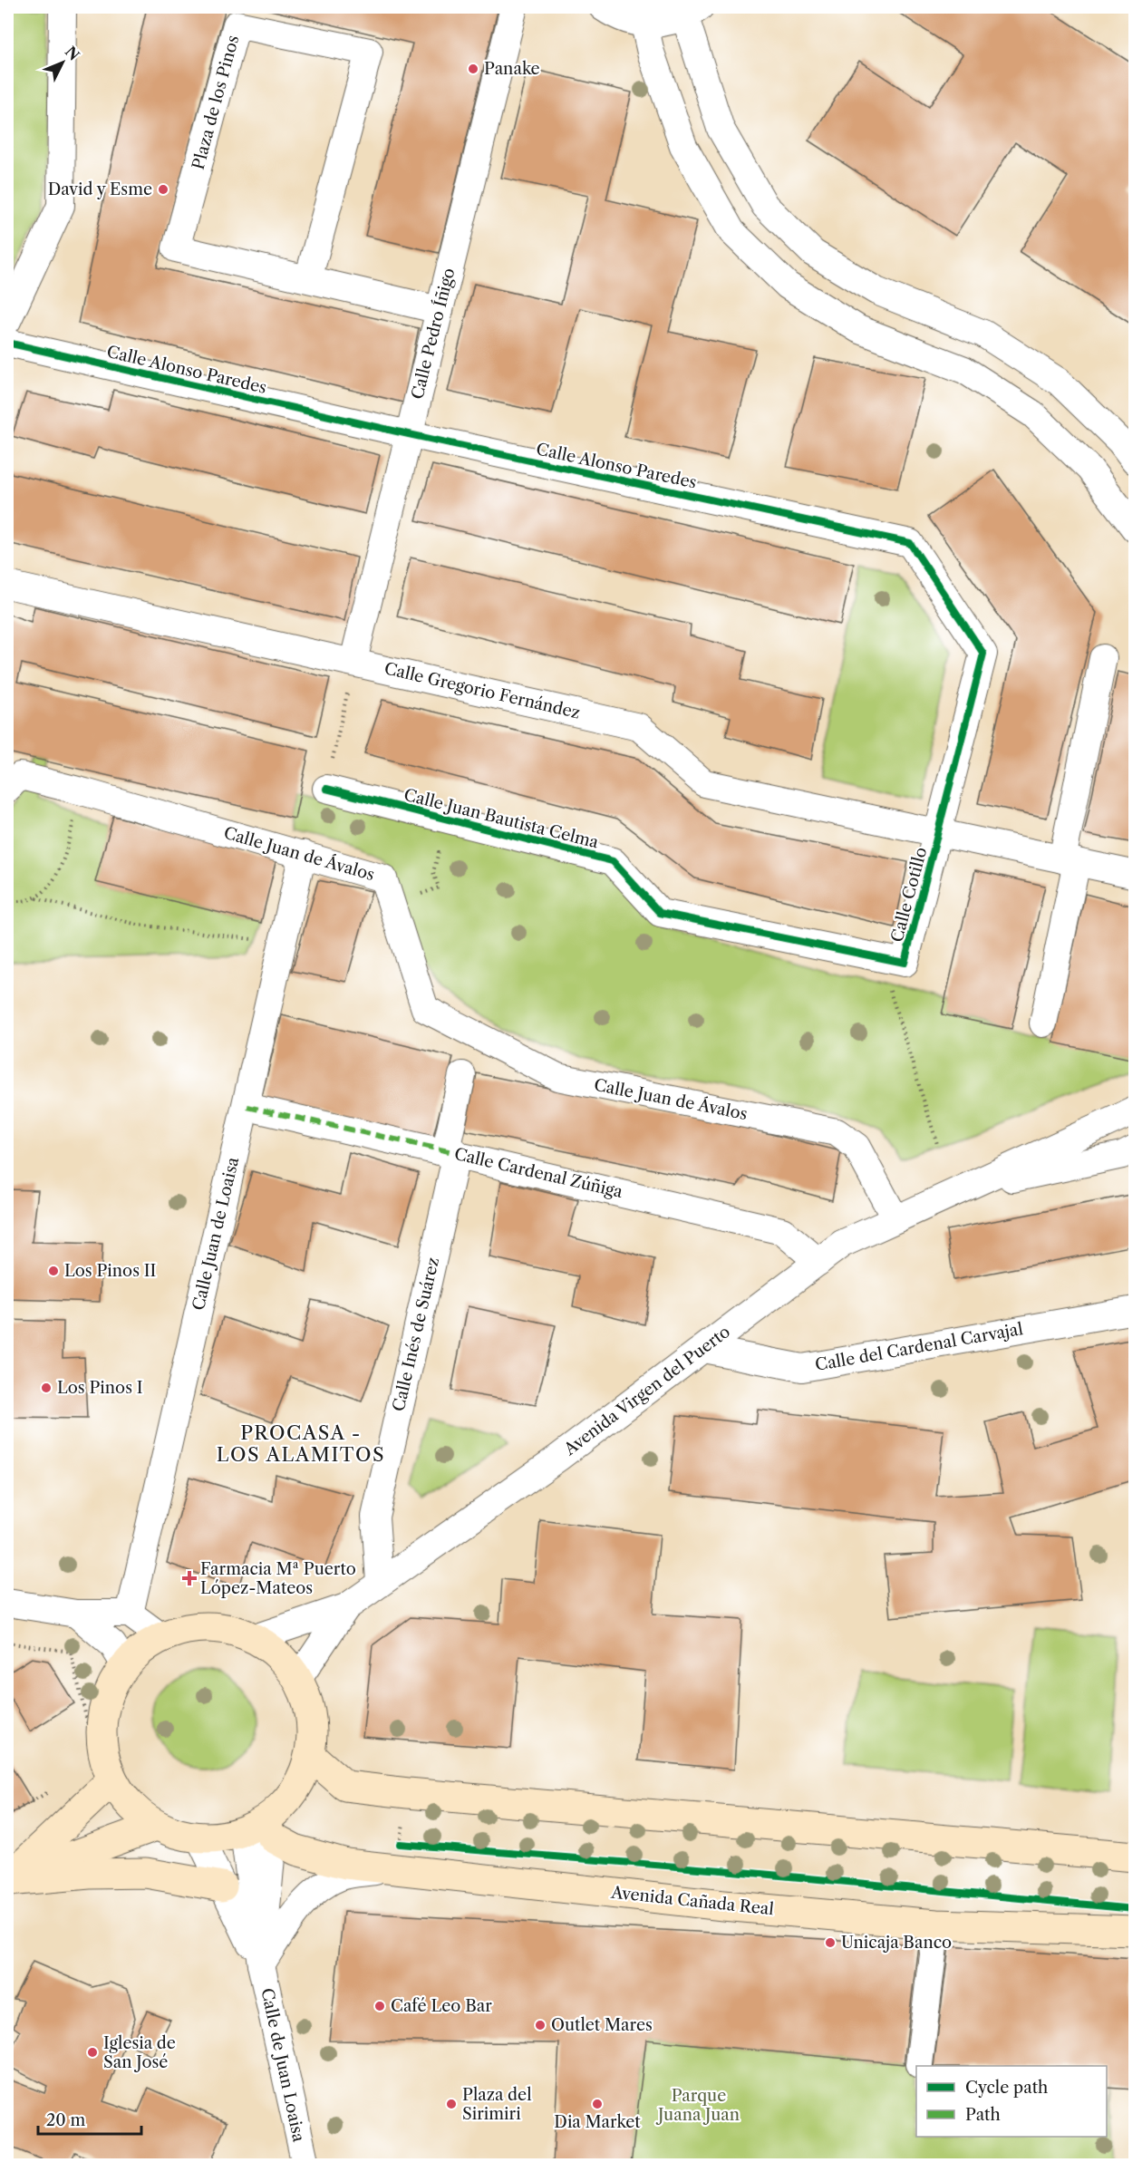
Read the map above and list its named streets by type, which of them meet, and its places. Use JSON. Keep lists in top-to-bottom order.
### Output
{
  "streets": {
    "main road": ["Avenida Cañada Real"],
    "street": [
      "Plaza de los Pinos",
      "Calle Pedro Íñigo",
      "Calle Alonso Paredes",
      "Calle Gregorio Fernández",
      "Calle Juan Bautista Celma",
      "Calle Juan de Ávalos",
      "Calle Cotillo",
      "Calle Cardenal Zúñiga",
      "Calle Juan de Loaisa",
      "Calle Inés de Suárez",
      "Calle del Cardenal Carvajal",
      "Avenida Virgen del Puerto",
      "Calle de Juan Loaisa"
    ]
  },
  "crossings": [
    ["Plaza de los Pinos", "Calle Pedro Íñigo"],
    ["Calle Pedro Íñigo", "Calle Alonso Paredes"],
    ["Calle Pedro Íñigo", "Calle Gregorio Fernández"],
    ["Calle Alonso Paredes", "Calle Gregorio Fernández"],
    ["Calle Alonso Paredes", "Calle Cotillo"],
    ["Calle Gregorio Fernández", "Calle Cotillo"],
    ["Calle Juan Bautista Celma", "Calle Cotillo"],
    ["Calle Juan de Ávalos", "Calle Juan de Loaisa"],
    ["Calle Juan de Ávalos", "Avenida Virgen del Puerto"],
    ["Calle Cardenal Zúñiga", "Calle Juan de Loaisa"],
    ["Calle Cardenal Zúñiga", "Calle Inés de Suárez"],
    ["Calle Cardenal Zúñiga", "Avenida Virgen del Puerto"],
    ["Calle Inés de Suárez", "Avenida Virgen del Puerto"],
    ["Calle del Cardenal Carvajal", "Avenida Virgen del Puerto"],
    ["Avenida Cañada Real", "Calle de Juan Loaisa"]
  ],
  "districts": ["PROCASA - LOS ALAMITOS"],
  "parks": ["Parque Juana Juan"],
  "places": {
    "other": [
      "Panake",
      "David y Esme",
      "Los Pinos II",
      "Los Pinos I",
      "Unicaja Banco",
      "Café Leo Bar",
      "Outlet Mares",
      "Iglesia de San José",
      "Plaza del Sirimiri",
      "Dia Market"
    ],
    "health": ["Farmacia Mª Puerto López-Mateos"]
  },
  "legend": ["Cycle path", "Path"],
  "scale_bar": "20 m",
  "north": "top right"
}
